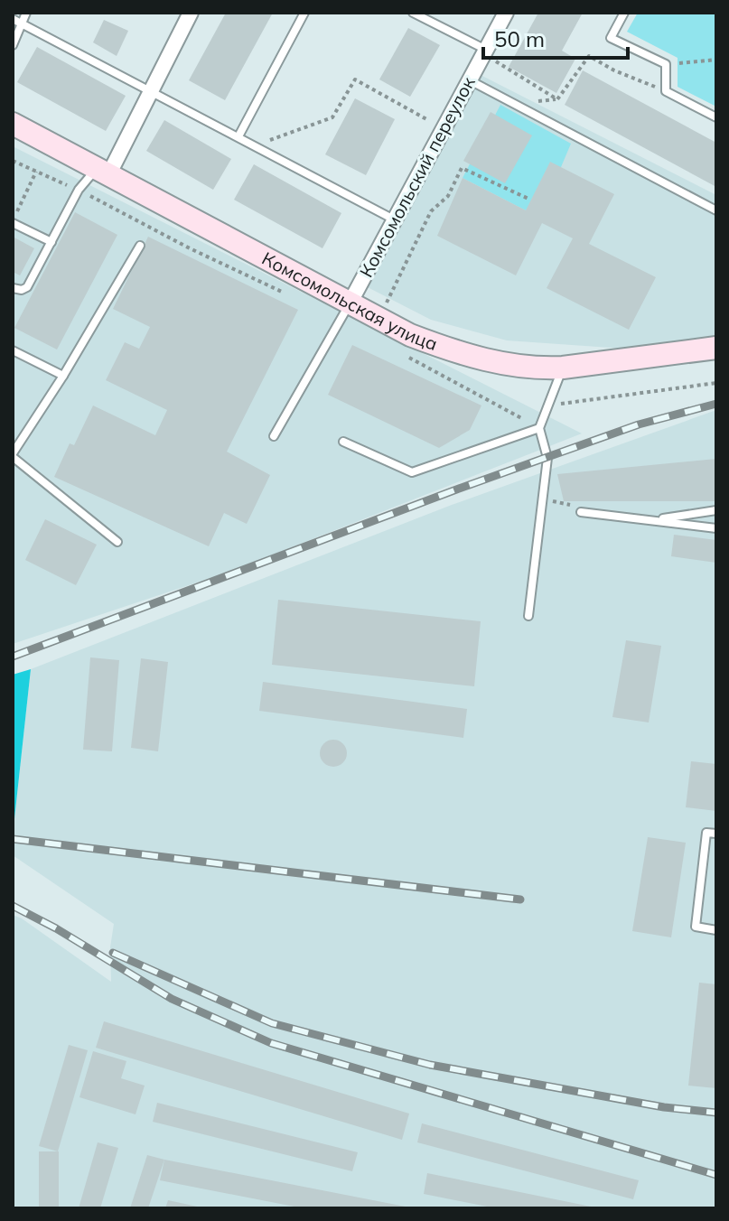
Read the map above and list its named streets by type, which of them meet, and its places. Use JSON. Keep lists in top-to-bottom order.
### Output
{
  "streets": {
    "street": ["Комсомольский переулок", "Комсомольская улица"]
  },
  "crossings": [
    ["Комсомольский переулок", "Комсомольская улица"]
  ],
  "scale_bar": "50 m"
}
